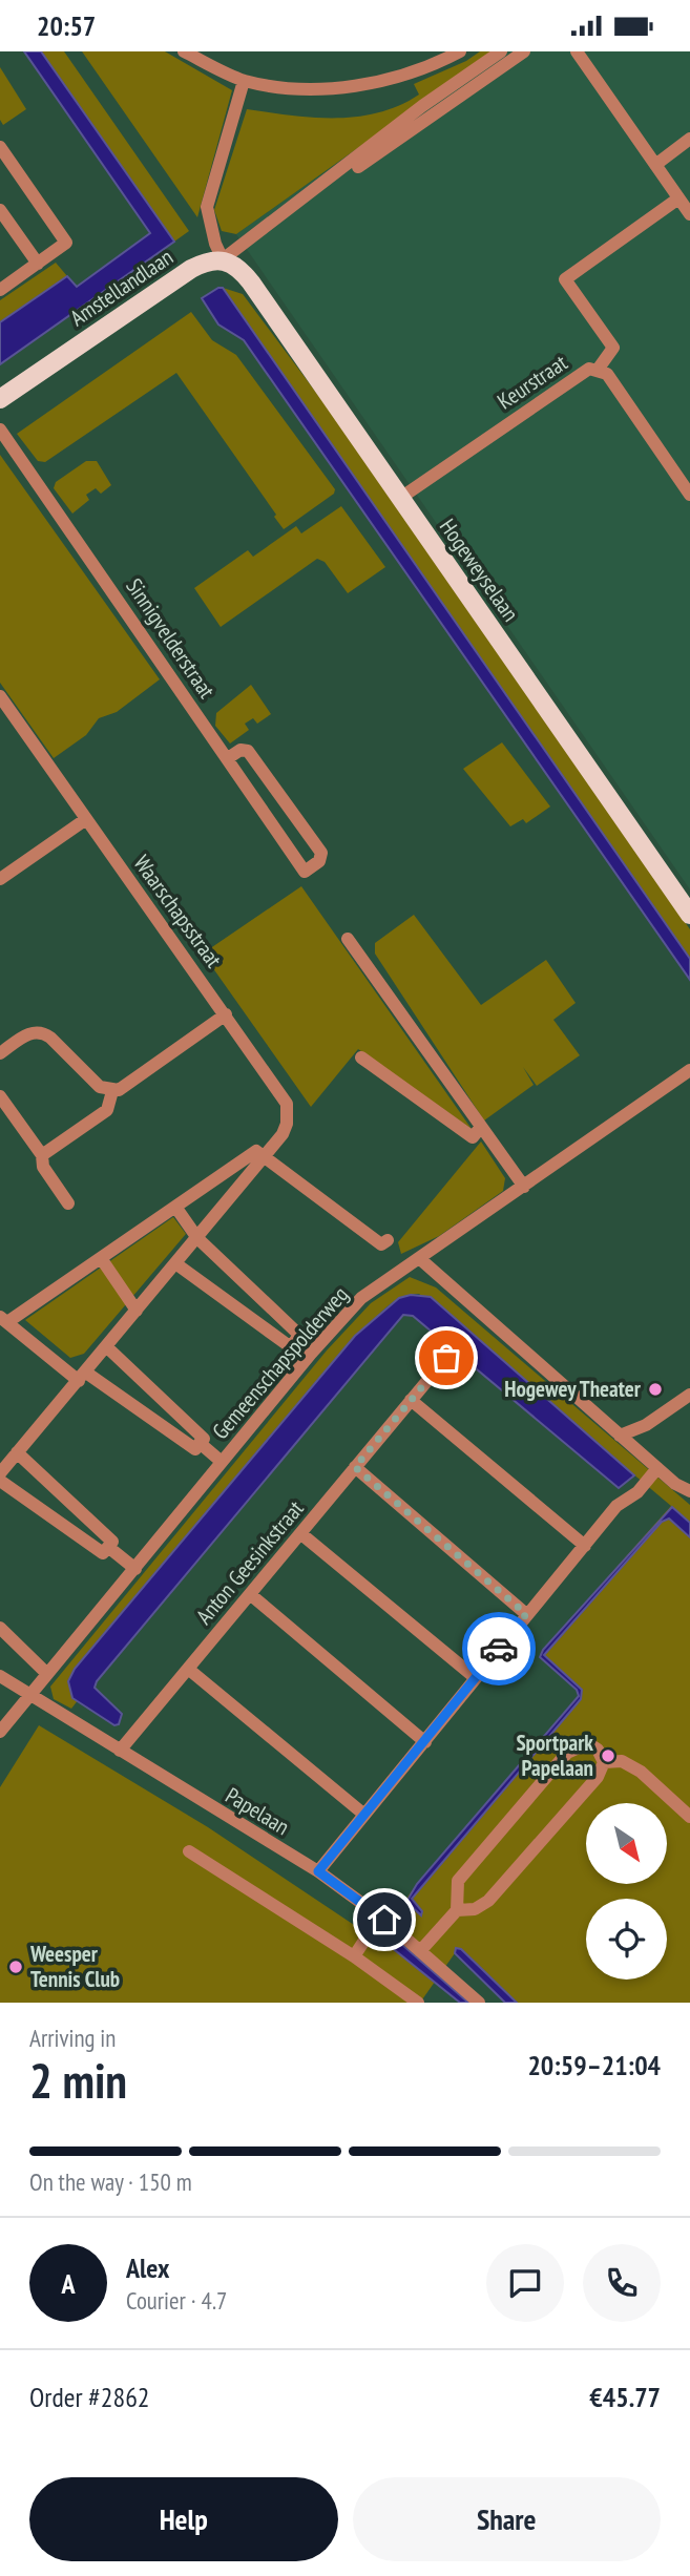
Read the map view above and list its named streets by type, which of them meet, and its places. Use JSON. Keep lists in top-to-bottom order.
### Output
{
  "streets": {
    "main road": ["Amstellandlaan", "Hogeweyselaan"],
    "street": [
      "Keurstraat",
      "Sinnigvelderstraat",
      "Waarschapsstraat",
      "Gemeenschapspolderweg",
      "Anton Geesinkstraat",
      "Papelaan"
    ]
  },
  "crossings": [
    ["Amstellandlaan", "Hogeweyselaan"],
    ["Keurstraat", "Hogeweyselaan"],
    ["Gemeenschapspolderweg", "Papelaan"],
    ["Anton Geesinkstraat", "Papelaan"]
  ],
  "places": ["Hogewey Theater", "Sportpark Papelaan", "Weesper Tennis Club"],
  "north": "bottom right",
  "page": {
    "status": "20:57",
    "heading": ["2 min", "Arriving in", "20:59–21:04"],
    "panel": [
      "Alex",
      "Courier · 4.7",
      "Order #2862",
      "€45.77"
    ],
    "bar": "On the way · 150 m",
    "round": "A",
    "buttons": ["Help", "Share"]
  }
}
